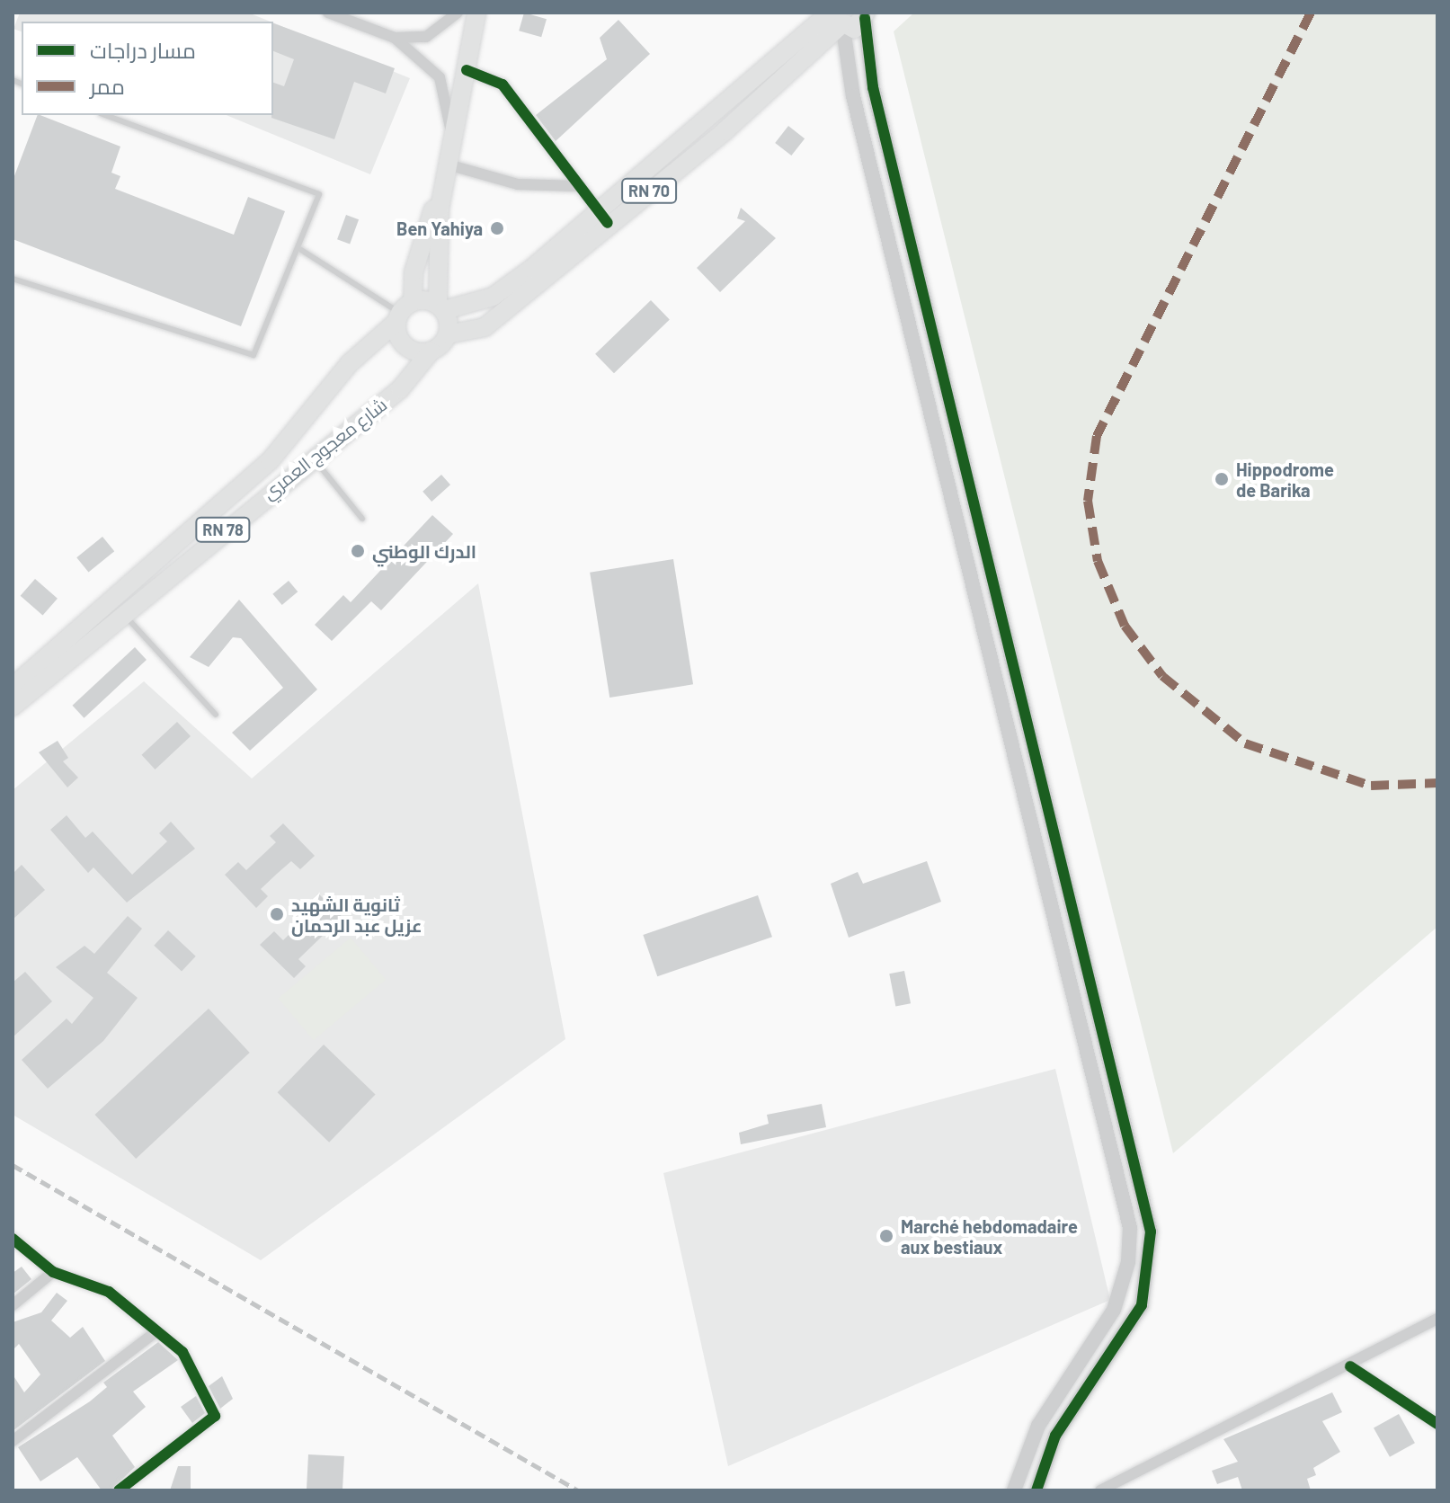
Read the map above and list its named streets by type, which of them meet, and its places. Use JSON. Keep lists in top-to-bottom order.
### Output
{
  "streets": {
    "main road": ["RN 70", "شارع معجوج العمري", "RN 78"]
  },
  "crossings": [
    ["RN 70", "شارع معجوج العمري"]
  ],
  "places": [
    "Ben Yahiya",
    "Hippodrome de Barika",
    "الدرك الوطني",
    "ثانوية الشهيد عزيل عبد الرحمان",
    "Marché hebdomadaire aux bestiaux"
  ],
  "legend": ["مسار دراجات", "ممر"]
}
